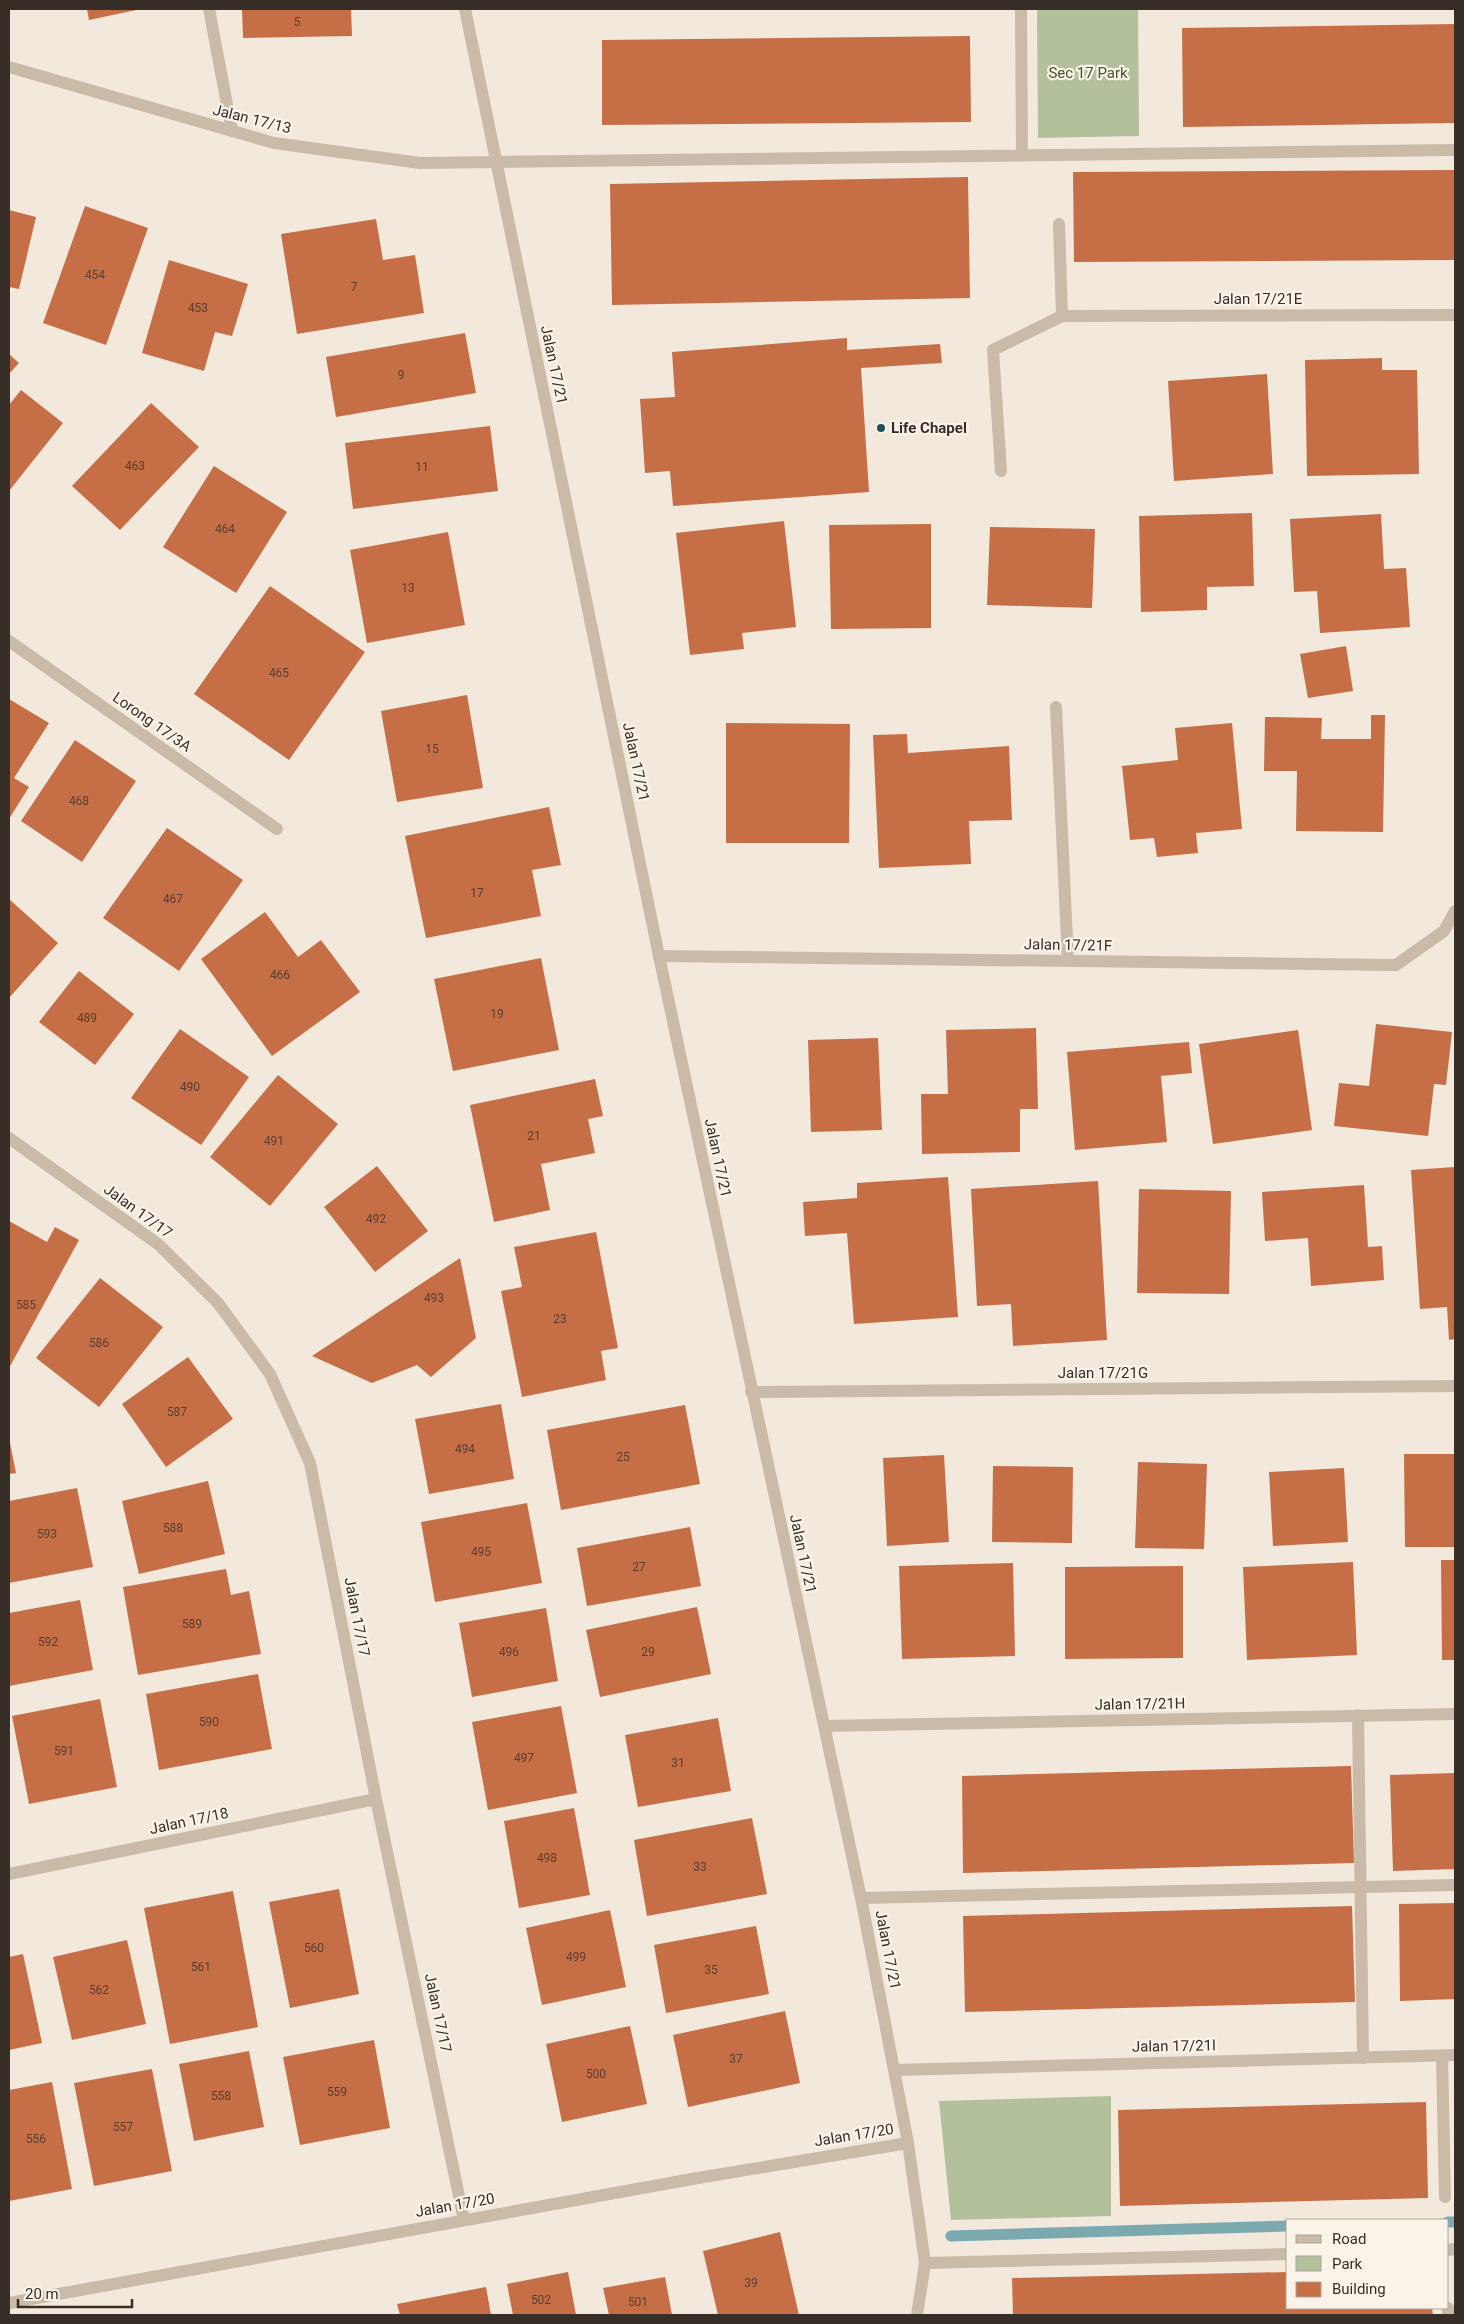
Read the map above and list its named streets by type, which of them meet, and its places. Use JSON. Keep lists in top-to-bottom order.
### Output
{
  "streets": {
    "street": [
      "Jalan 17/13",
      "Jalan 17/21E",
      "Jalan 17/21",
      "Lorong 17/3A",
      "Jalan 17/21F",
      "Jalan 17/17",
      "Jalan 17/21G",
      "Jalan 17/21H",
      "Jalan 17/18",
      "Jalan 17/21I",
      "Jalan 17/20"
    ]
  },
  "crossings": [
    ["Jalan 17/13", "Jalan 17/21"],
    ["Jalan 17/21", "Jalan 17/21F"],
    ["Jalan 17/21", "Jalan 17/21G"],
    ["Jalan 17/21", "Jalan 17/21H"],
    ["Jalan 17/21", "Jalan 17/21I"],
    ["Jalan 17/21", "Jalan 17/20"],
    ["Jalan 17/17", "Jalan 17/18"],
    ["Jalan 17/17", "Jalan 17/20"]
  ],
  "parks": ["Sec 17 Park"],
  "places": ["Life Chapel"],
  "house_numbers": [
    "5",
    "454",
    "7",
    "453",
    "9",
    "463",
    "11",
    "464",
    "13",
    "465",
    "15",
    "468",
    "17",
    "467",
    "466",
    "19",
    "489",
    "490",
    "21",
    "491",
    "492",
    "493",
    "585",
    "23",
    "586",
    "587",
    "494",
    "25",
    "588",
    "593",
    "495",
    "27",
    "589",
    "592",
    "496",
    "29",
    "590",
    "591",
    "497",
    "31",
    "498",
    "33",
    "560",
    "499",
    "561",
    "35",
    "562",
    "37",
    "500",
    "559",
    "558",
    "557",
    "556",
    "39",
    "502",
    "501"
  ],
  "legend": ["Road", "Park", "Building"],
  "scale_bar": "20 m"
}
